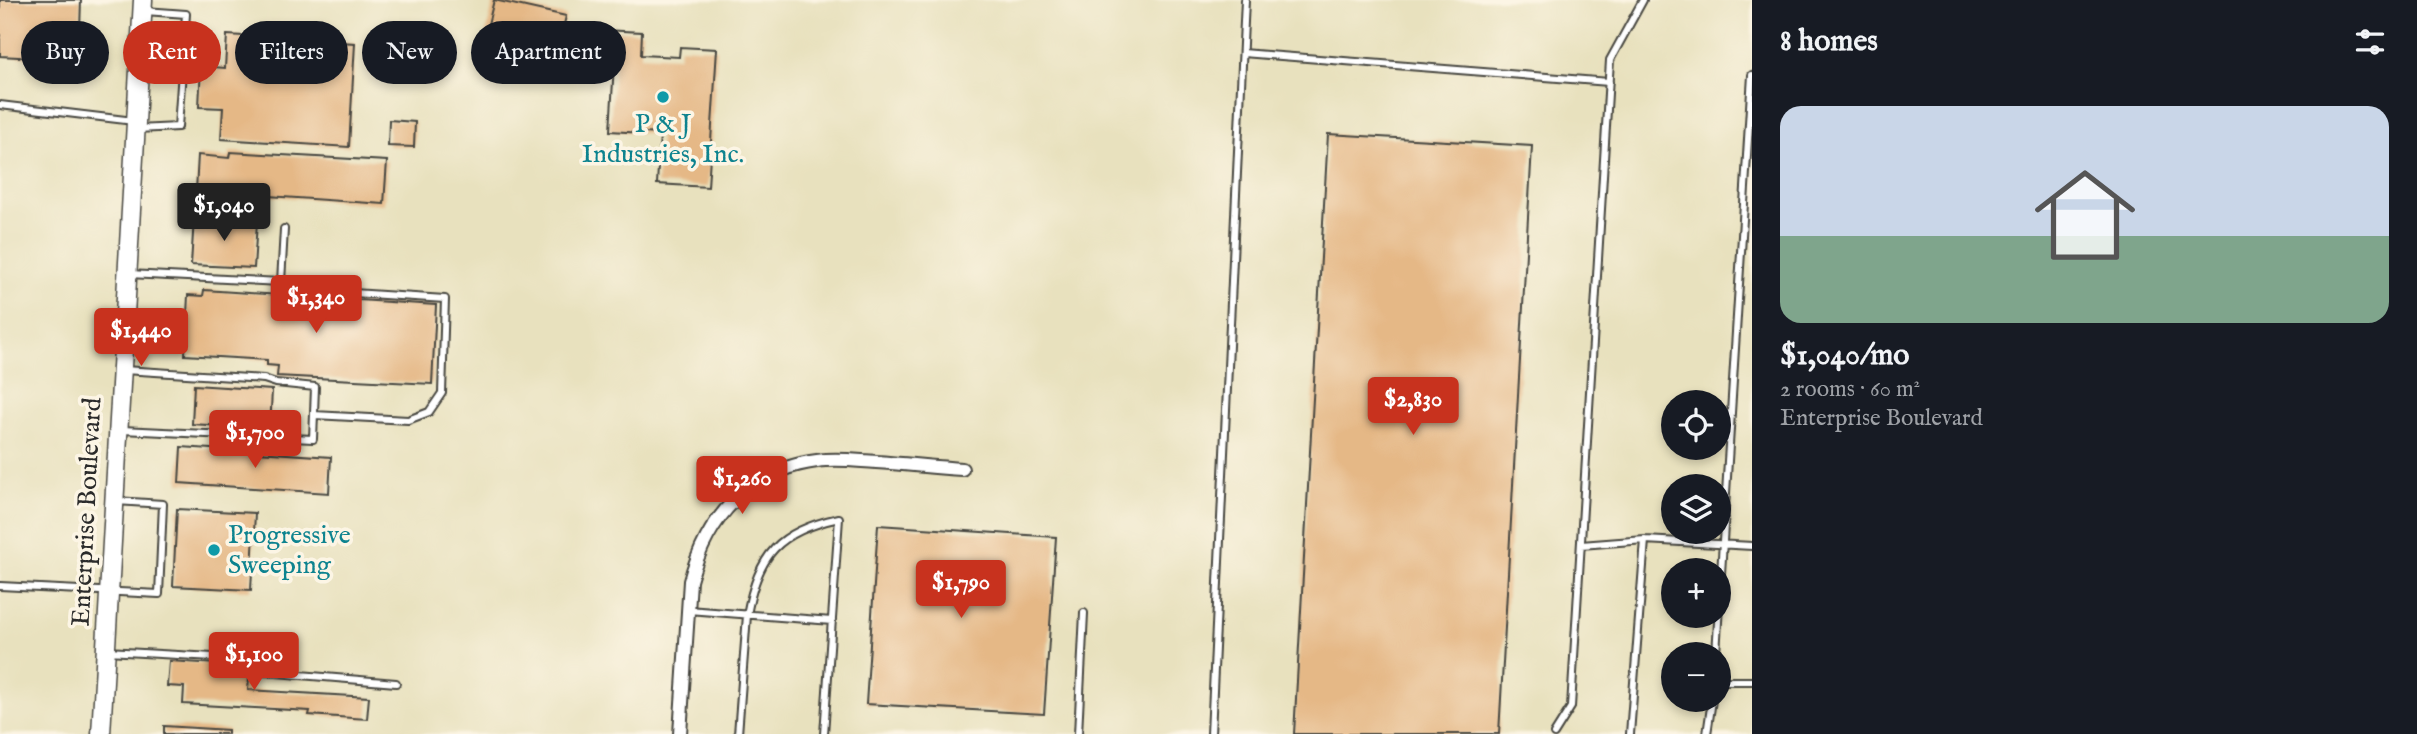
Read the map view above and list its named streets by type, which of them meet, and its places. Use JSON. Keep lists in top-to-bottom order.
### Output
{
  "streets": {
    "street": ["Enterprise Boulevard"]
  },
  "places": ["P & J Industries, Inc.", "Progressive Sweeping"],
  "page": {
    "heading": "8 homes",
    "chip": [
      "Buy",
      "Rent",
      "Filters",
      "New",
      "Apartment"
    ],
    "list": [
      {
        "name": "$1,040/mo",
        "note": "2 rooms · 60 m² · Enterprise Boulevard"
      }
    ],
    "price": [
      "$1,040",
      "$1,340",
      "$1,440",
      "$2,830",
      "$1,700",
      "$1,260",
      "$1,790",
      "$1,100"
    ],
    "map_buttons": ["+", "−"]
  }
}
